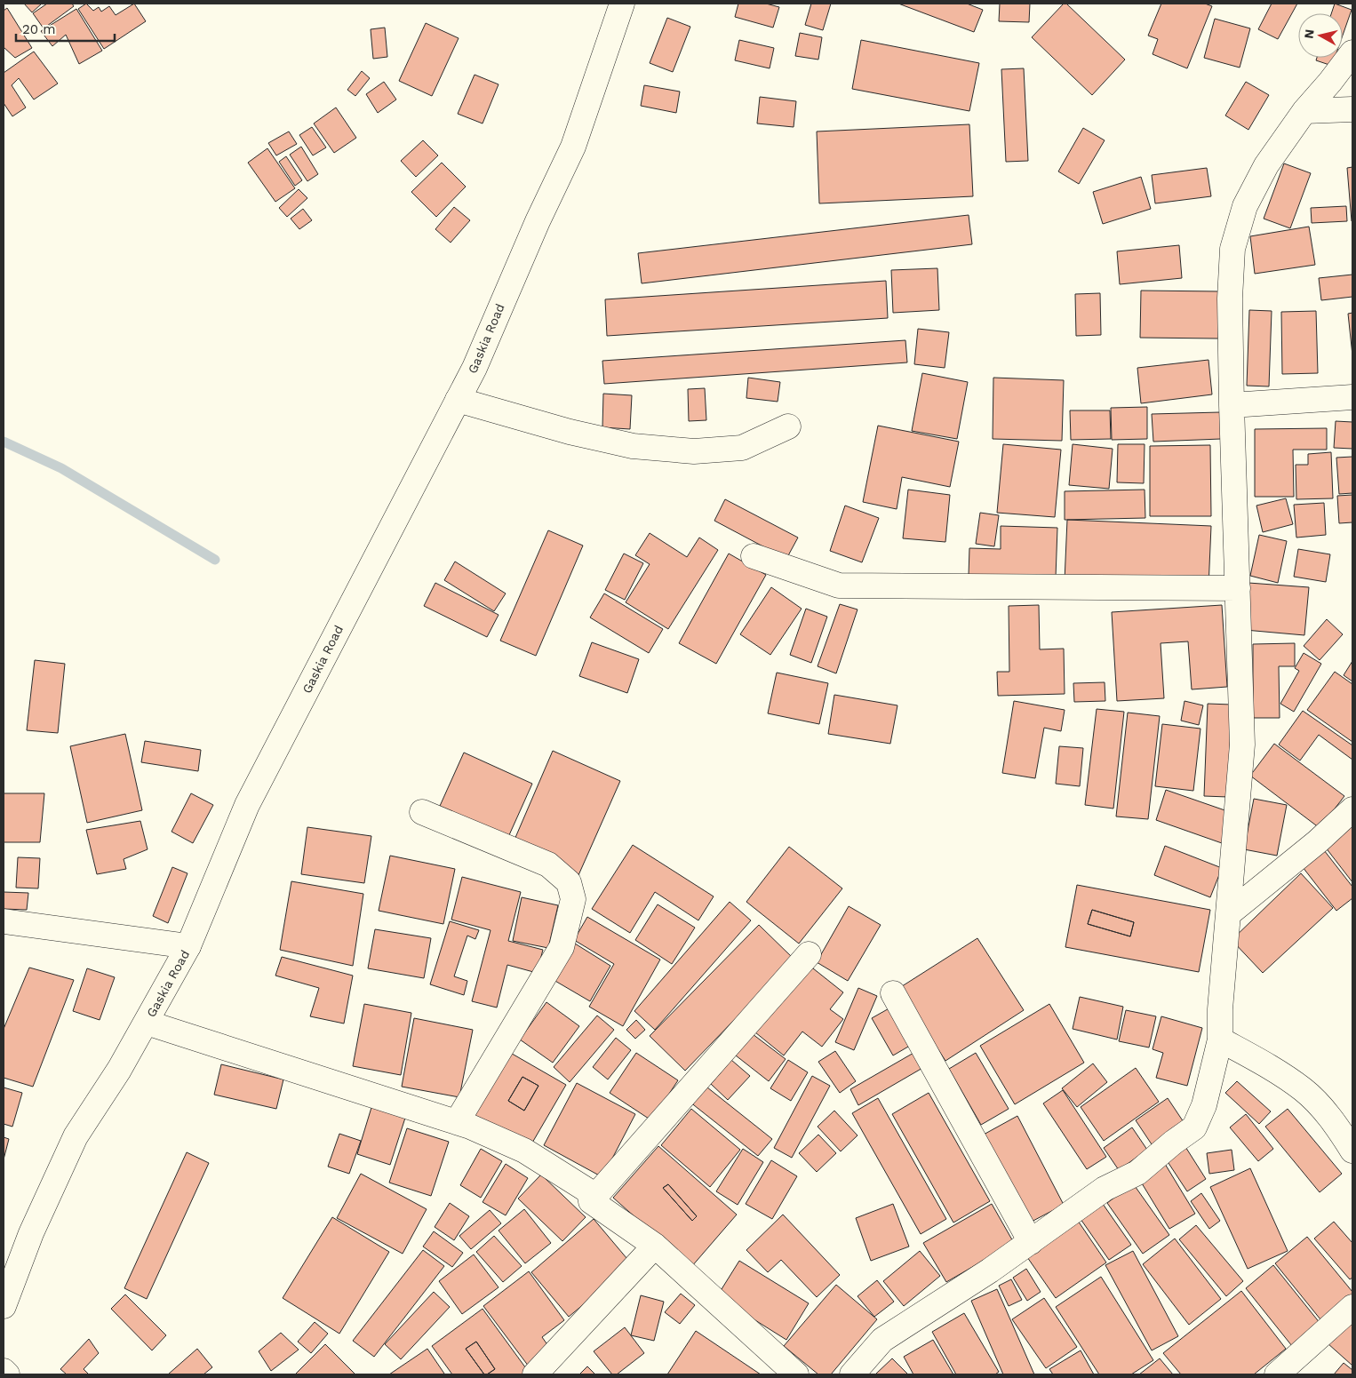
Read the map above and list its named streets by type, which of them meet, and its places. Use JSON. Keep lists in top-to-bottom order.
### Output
{
  "streets": {
    "street": ["Gaskia Road"]
  },
  "scale_bar": "20 m",
  "north": "left"
}
